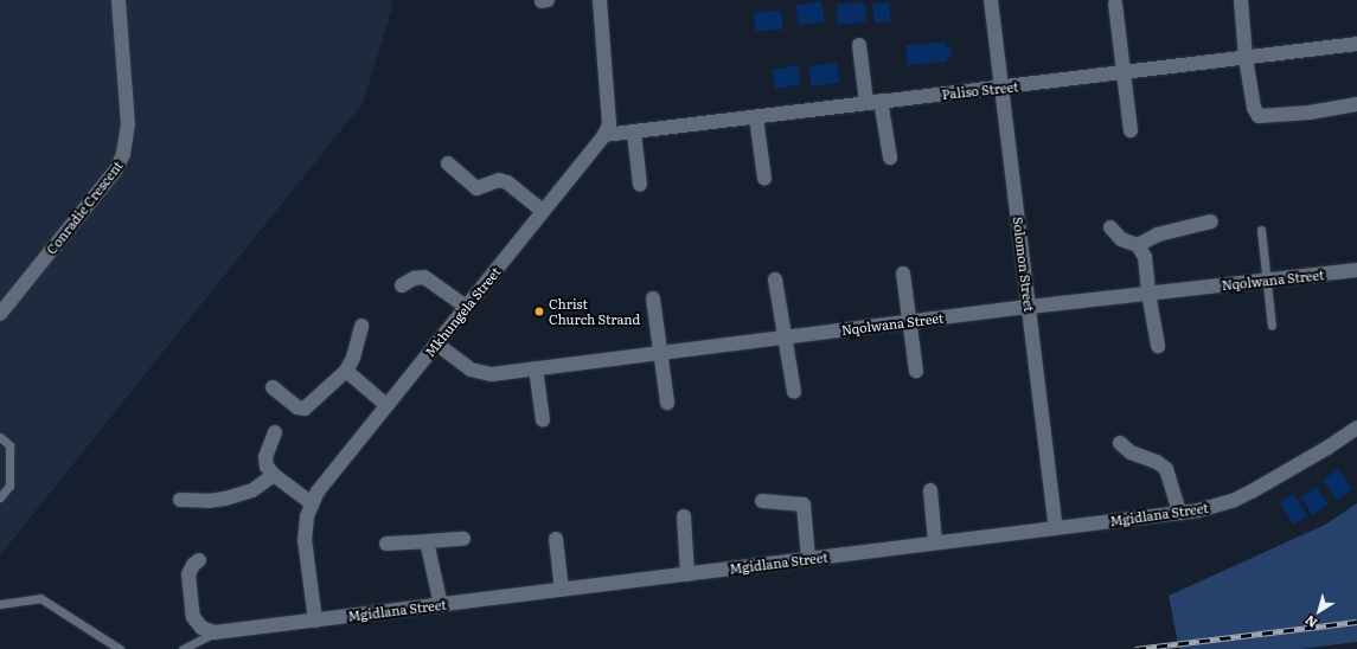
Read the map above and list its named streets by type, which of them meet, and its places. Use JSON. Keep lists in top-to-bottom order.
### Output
{
  "streets": {
    "street": [
      "Paliso Street",
      "Conradie Crescent",
      "Solomon Street",
      "Nqolwana Street",
      "Mkhungela Street",
      "Mgidlana Street"
    ]
  },
  "crossings": [
    ["Paliso Street", "Solomon Street"],
    ["Paliso Street", "Mkhungela Street"],
    ["Solomon Street", "Nqolwana Street"],
    ["Solomon Street", "Mgidlana Street"],
    ["Nqolwana Street", "Mkhungela Street"],
    ["Mkhungela Street", "Mgidlana Street"]
  ],
  "places": ["Christ Church Strand"],
  "north": "bottom left"
}
